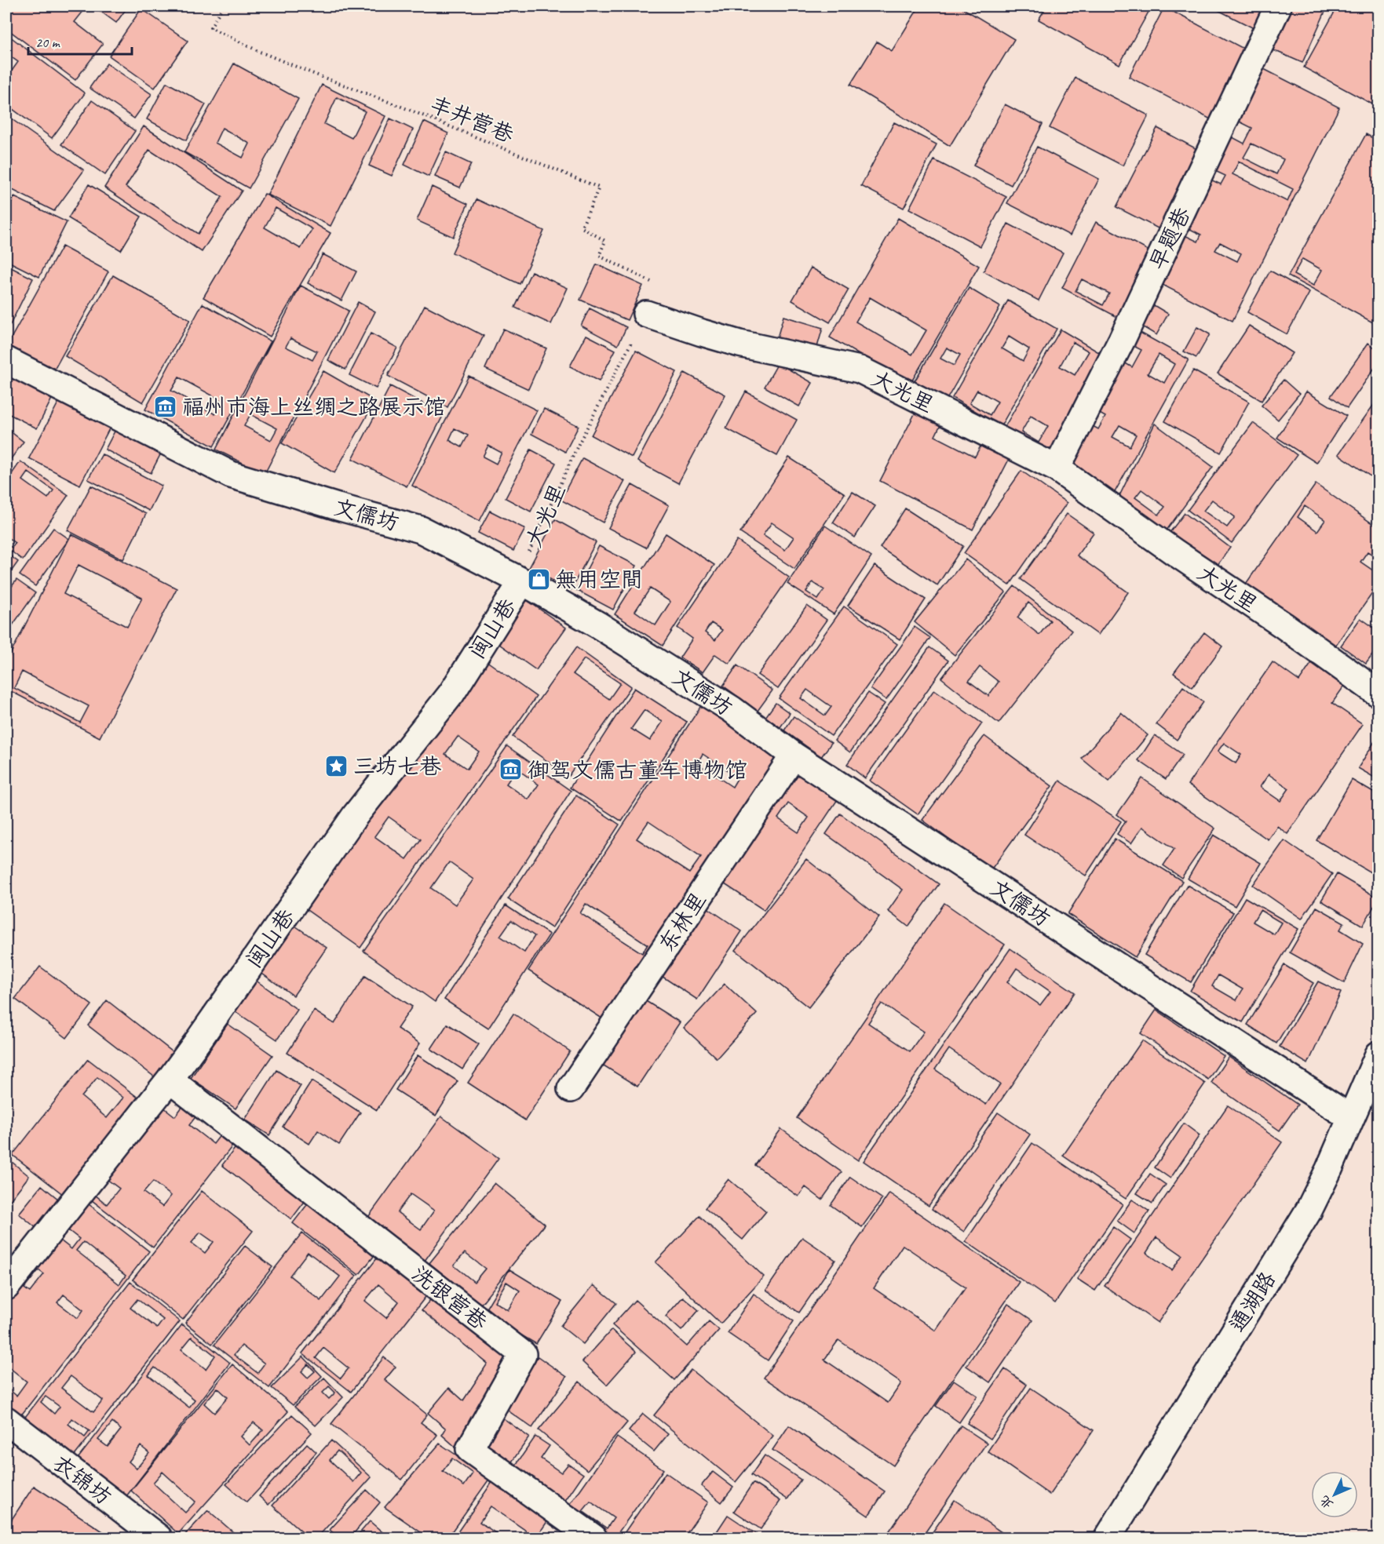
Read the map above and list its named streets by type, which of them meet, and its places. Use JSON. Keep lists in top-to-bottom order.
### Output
{
  "streets": {
    "street": [
      "早题巷",
      "大光里",
      "文儒坊",
      "闽山巷",
      "东林里",
      "洗银营巷",
      "通湖路",
      "衣锦坊"
    ],
    "path": ["丰井营巷"]
  },
  "crossings": [
    ["早题巷", "大光里"],
    ["大光里", "文儒坊"],
    ["大光里", "闽山巷"],
    ["文儒坊", "闽山巷"],
    ["文儒坊", "东林里"],
    ["文儒坊", "通湖路"],
    ["闽山巷", "洗银营巷"]
  ],
  "places": {
    "museum": ["福州市海上丝绸之路展示馆", "御驾文儒古董车博物馆"],
    "shop": ["無用空間"],
    "place": ["三坊七巷"]
  },
  "scale_bar": "20 m",
  "north": "bottom left"
}
